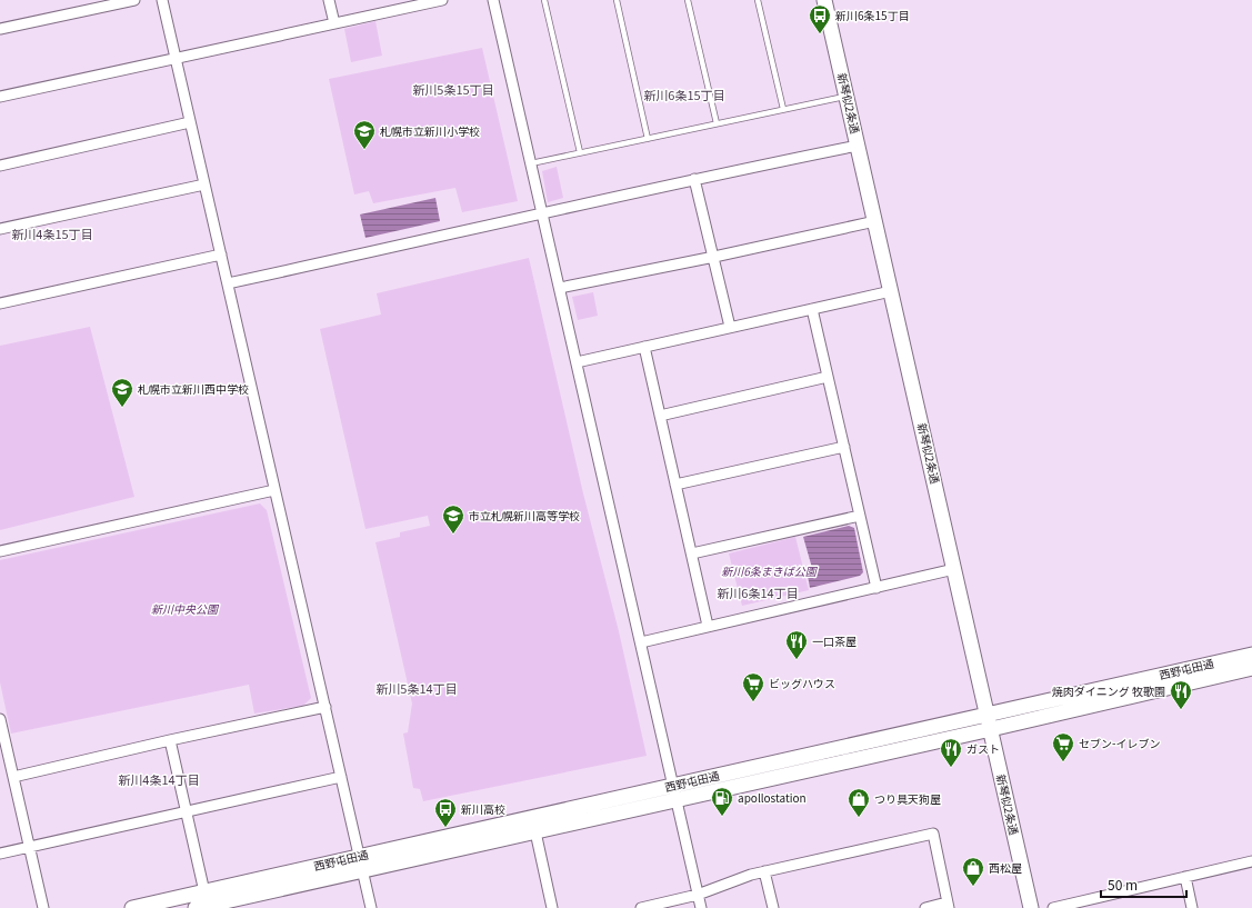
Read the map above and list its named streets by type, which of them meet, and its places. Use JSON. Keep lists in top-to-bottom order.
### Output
{
  "streets": {
    "street": ["新琴似2条通", "西野屯田通"]
  },
  "crossings": [
    ["新琴似2条通", "西野屯田通"]
  ],
  "districts": [
    "新川5条15丁目",
    "新川6条15丁目",
    "新川4条15丁目",
    "新川6条14丁目",
    "新川5条14丁目",
    "新川4条14丁目"
  ],
  "parks": ["新川6条まきば公園", "新川中央公園"],
  "places": {
    "bus stop": ["新川6条15丁目", "新川高校"],
    "school or university": ["札幌市立新川小学校", "札幌市立新川西中学校", "市立札幌新川高等学校"],
    "restaurant": ["一口茶屋", "焼肉ダイニング 牧歌園", "ガスト"],
    "supermarket": ["ビッグハウス", "セブン-イレブン"],
    "fuel station": ["apollostation"],
    "shop": ["つり具天狗屋", "西松屋"]
  },
  "scale_bar": "50 m"
}
